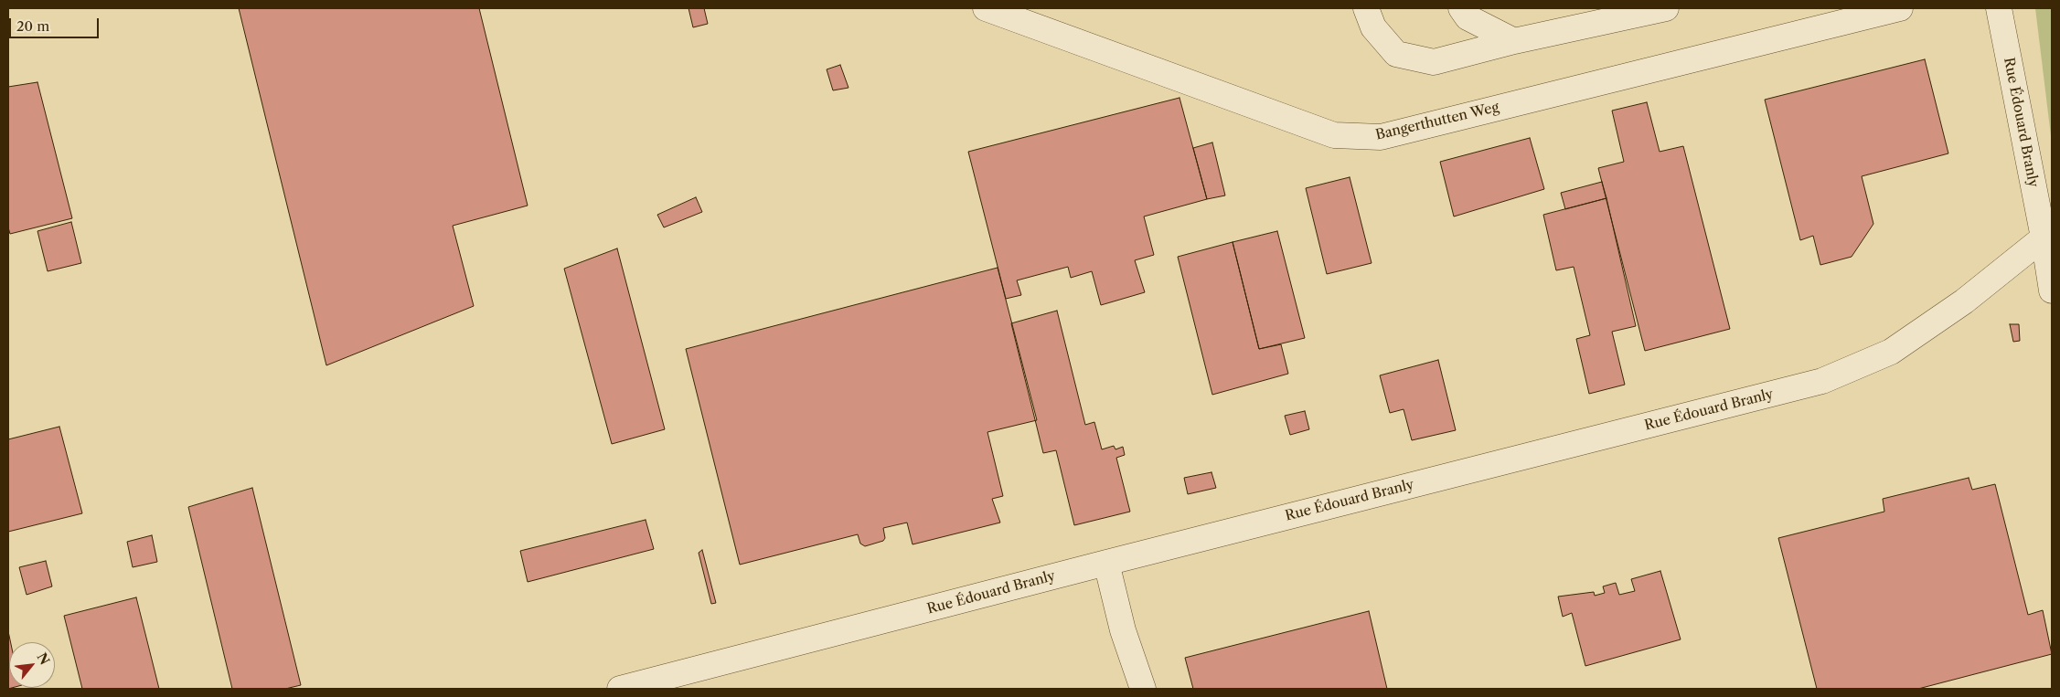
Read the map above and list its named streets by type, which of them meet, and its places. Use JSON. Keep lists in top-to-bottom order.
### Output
{
  "streets": {
    "street": ["Bangerthutten Weg", "Rue Édouard Branly"]
  },
  "scale_bar": "20 m",
  "north": "top right"
}
